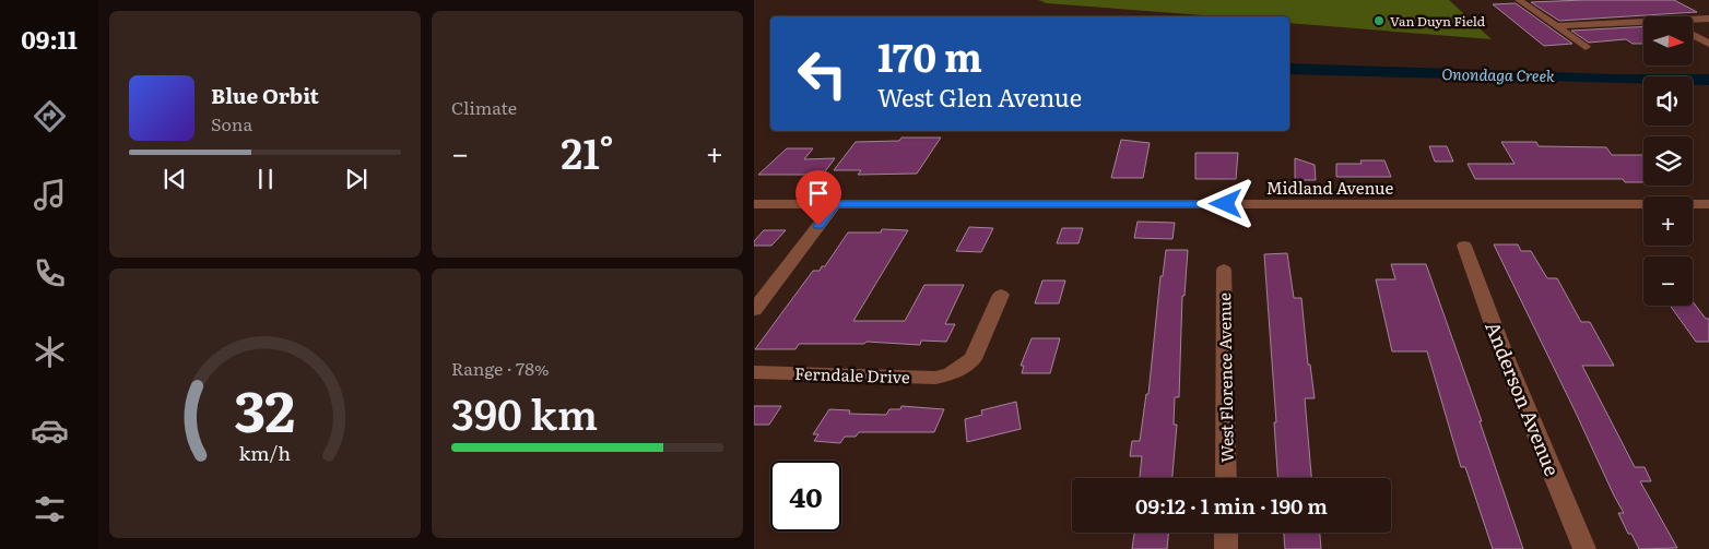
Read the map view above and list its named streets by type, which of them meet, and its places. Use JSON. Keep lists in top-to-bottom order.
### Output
{
  "streets": {
    "street": [
      "Midland Avenue",
      "Ferndale Drive",
      "West Florence Avenue",
      "Anderson Avenue"
    ]
  },
  "water": ["Onondaga Creek"],
  "places": ["Van Duyn Field"],
  "north": "right",
  "page": {
    "tabs": "09:11",
    "tile": [
      "Climate",
      ["Range · 78%", "390 km"]
    ],
    "map_buttons": ["+", "−"],
    "turn": ["170 m", "West Glen Avenue"],
    "song": ["Blue Orbit", "Sona"],
    "heat": ["−", "21°", "+"],
    "limit": "40",
    "trip": "09:12 · 1 min · 190 m",
    "gauge": ["32", "km/h"]
  }
}
